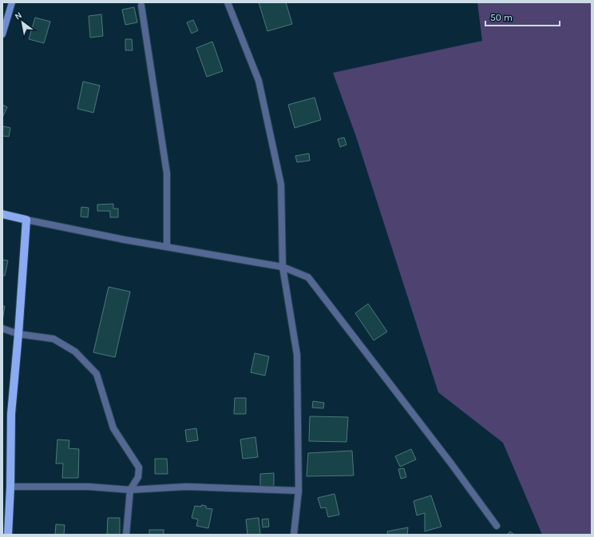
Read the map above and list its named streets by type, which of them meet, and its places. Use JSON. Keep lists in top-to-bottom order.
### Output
{
  "scale_bar": "50 m",
  "north": "top left"
}
